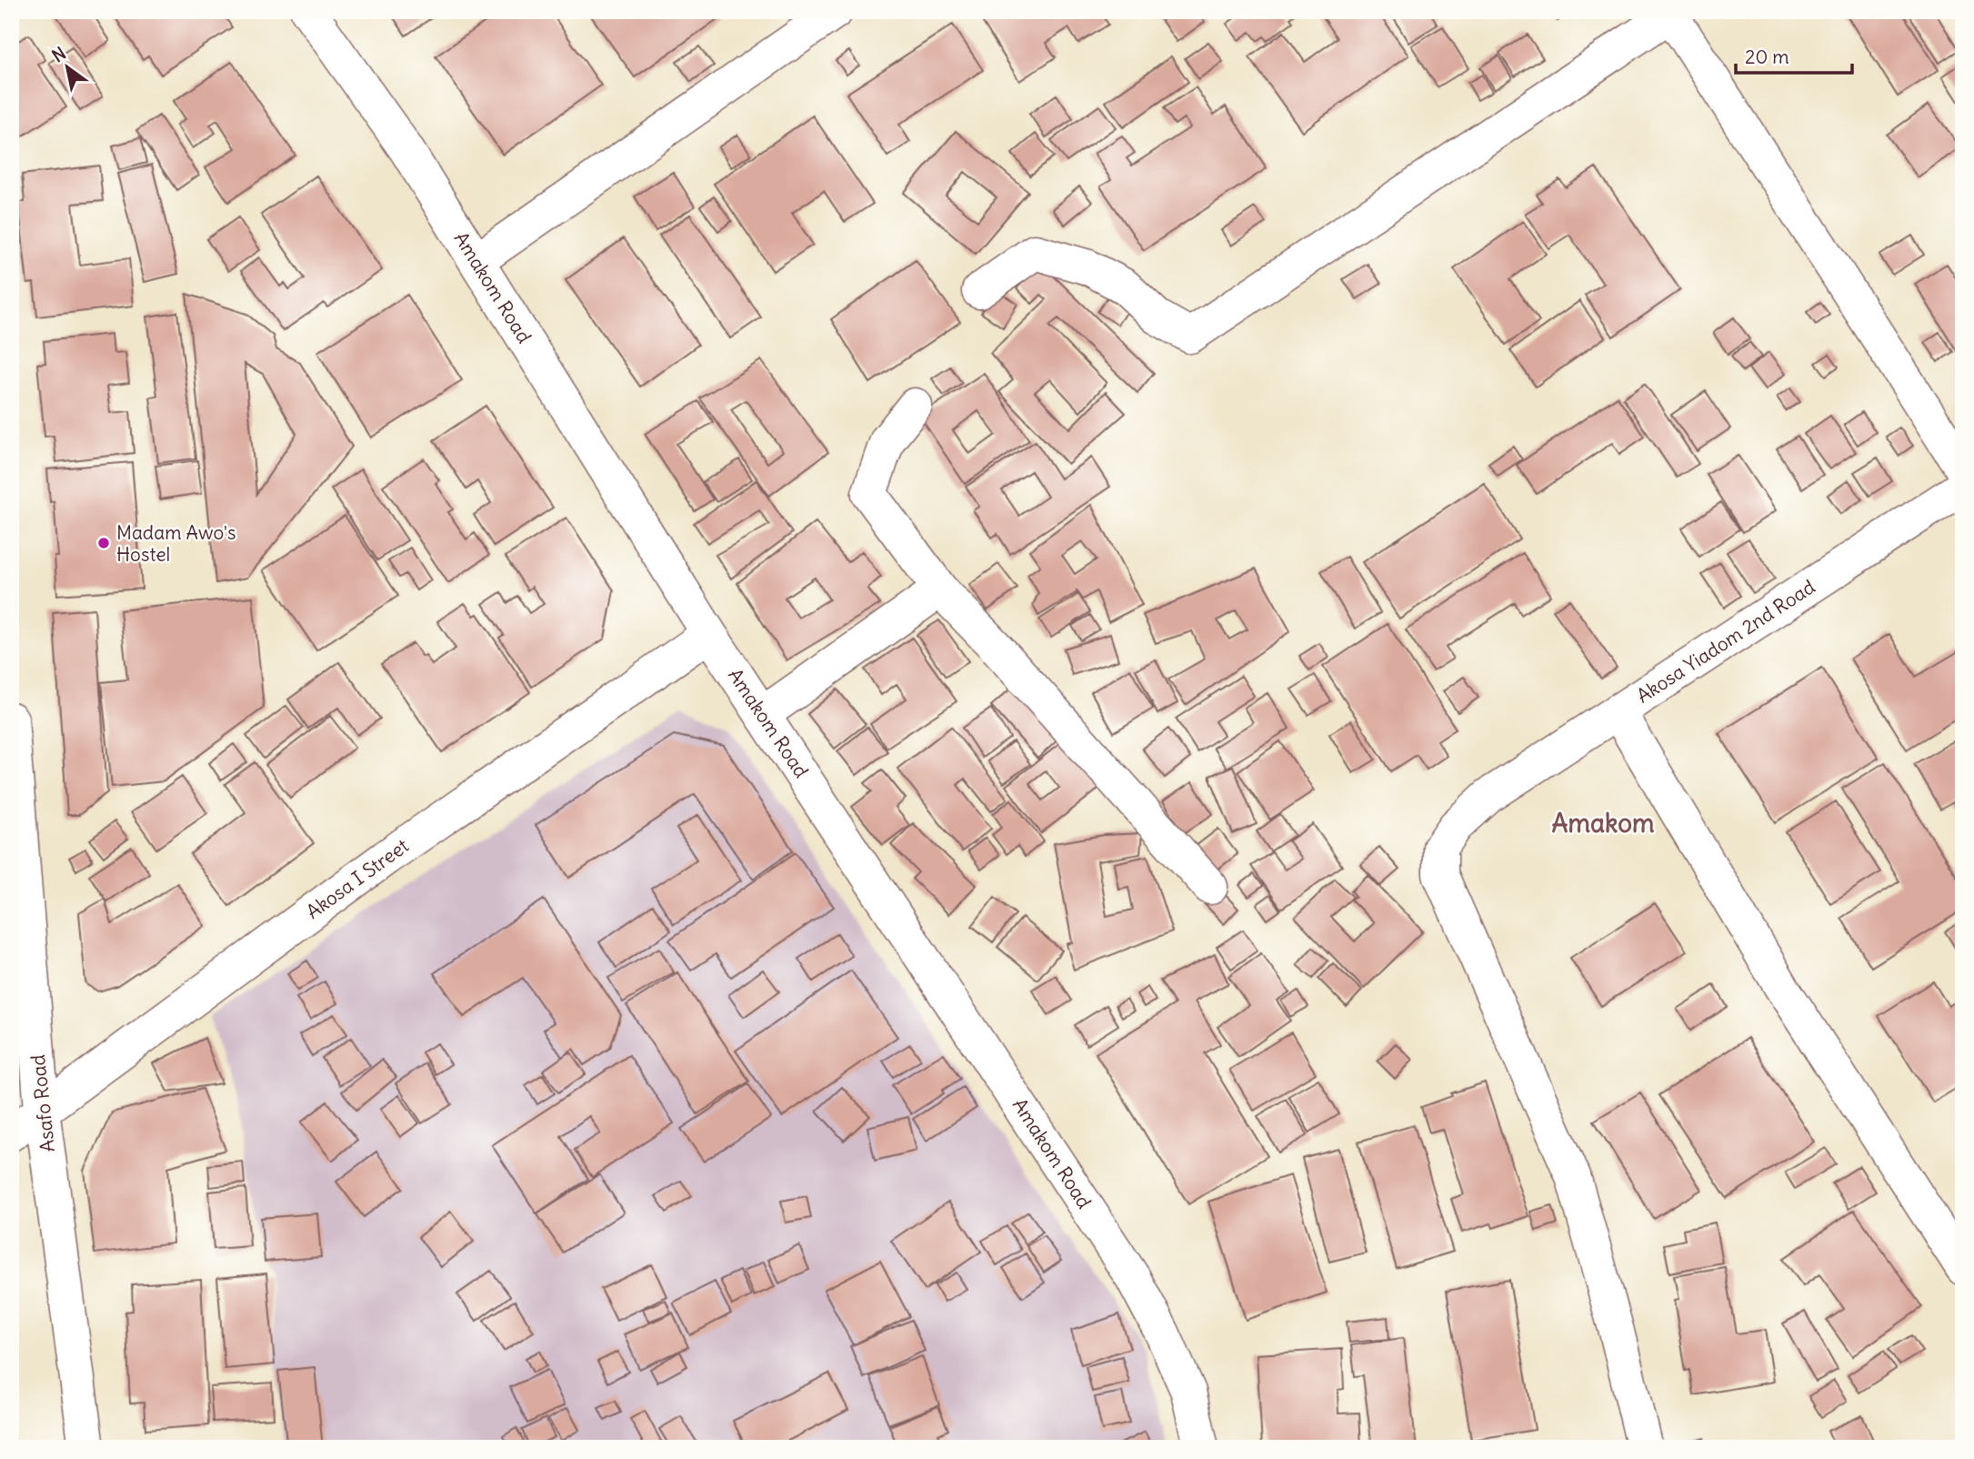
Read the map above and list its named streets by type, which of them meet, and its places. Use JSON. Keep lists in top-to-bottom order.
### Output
{
  "streets": {
    "street": [
      "Amakom Road",
      "Akosa Yiadom 2nd Road",
      "Akosa I Street",
      "Asafo Road"
    ]
  },
  "crossings": [
    ["Amakom Road", "Akosa I Street"],
    ["Akosa I Street", "Asafo Road"]
  ],
  "districts": ["Amakom"],
  "places": ["Madam Awo's Hostel"],
  "scale_bar": "20 m",
  "north": "top left"
}
